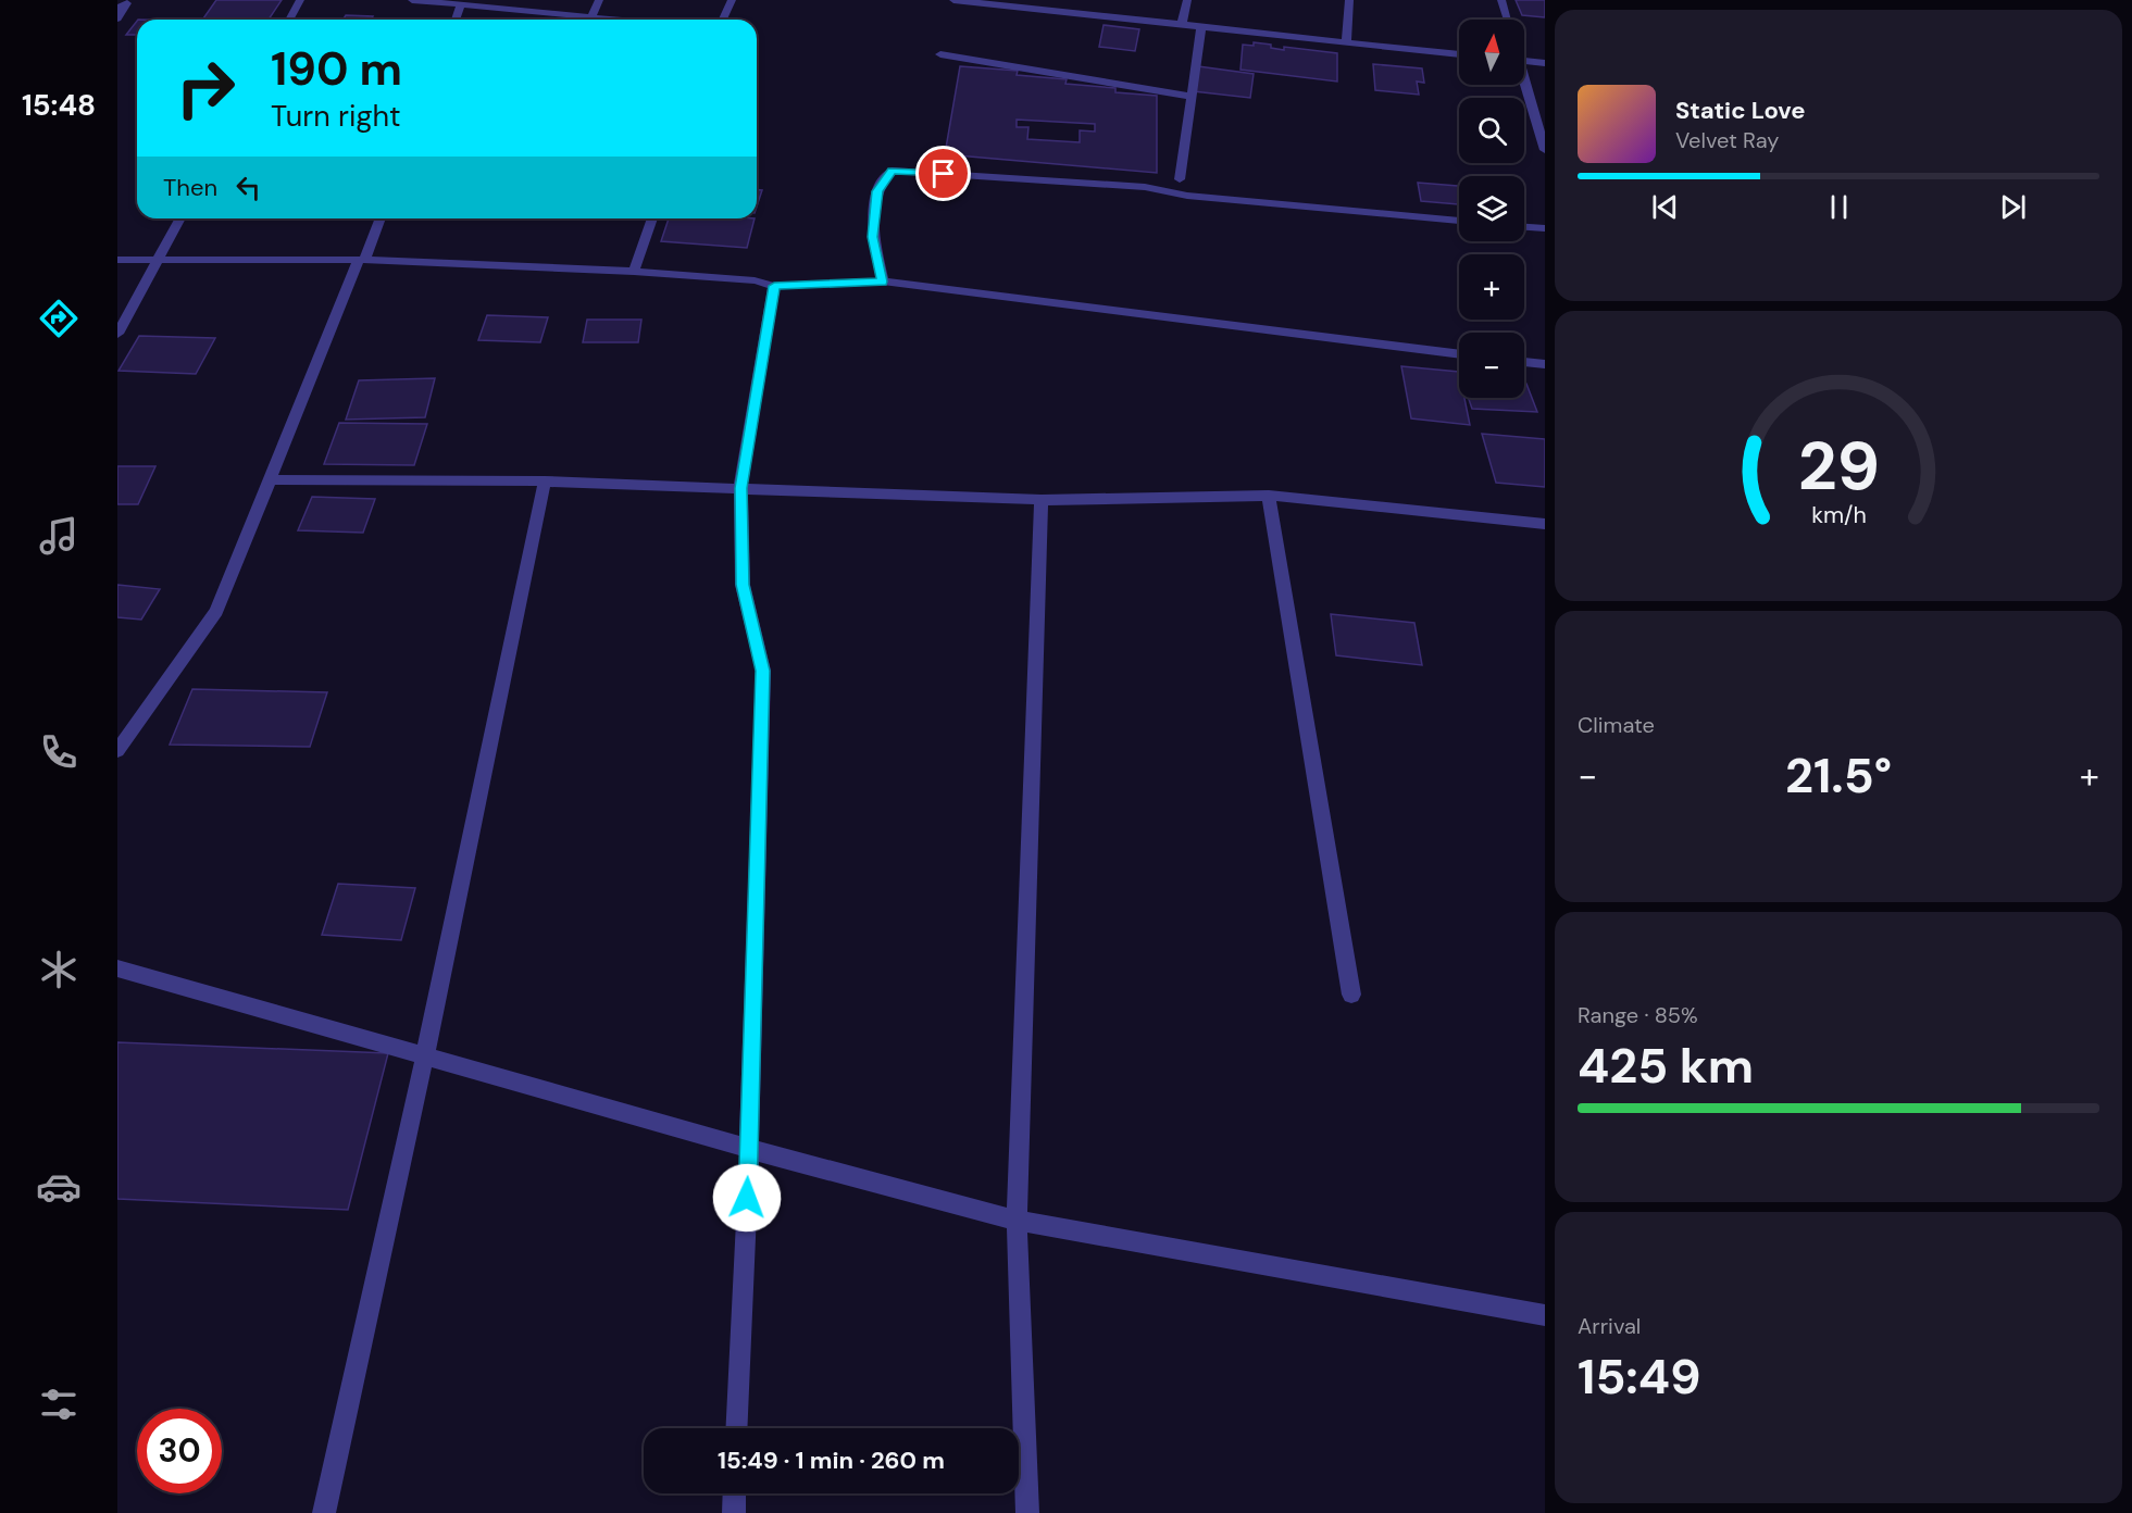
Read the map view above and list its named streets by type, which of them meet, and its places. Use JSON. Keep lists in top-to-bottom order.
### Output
{
  "north": "top",
  "page": {
    "tabs": "15:48",
    "map_buttons": ["+", "−"],
    "turn": ["190 m", "Turn right"],
    "song": ["Static Love", "Velvet Ray"],
    "then": "Then",
    "tile": [
      "Climate",
      ["Range · 85%", "425 km"],
      ["Arrival", "15:49"]
    ],
    "heat": ["−", "21.5°", "+"],
    "limit": "30",
    "trip": "15:49 · 1 min · 260 m",
    "gauge": ["29", "km/h"]
  }
}
